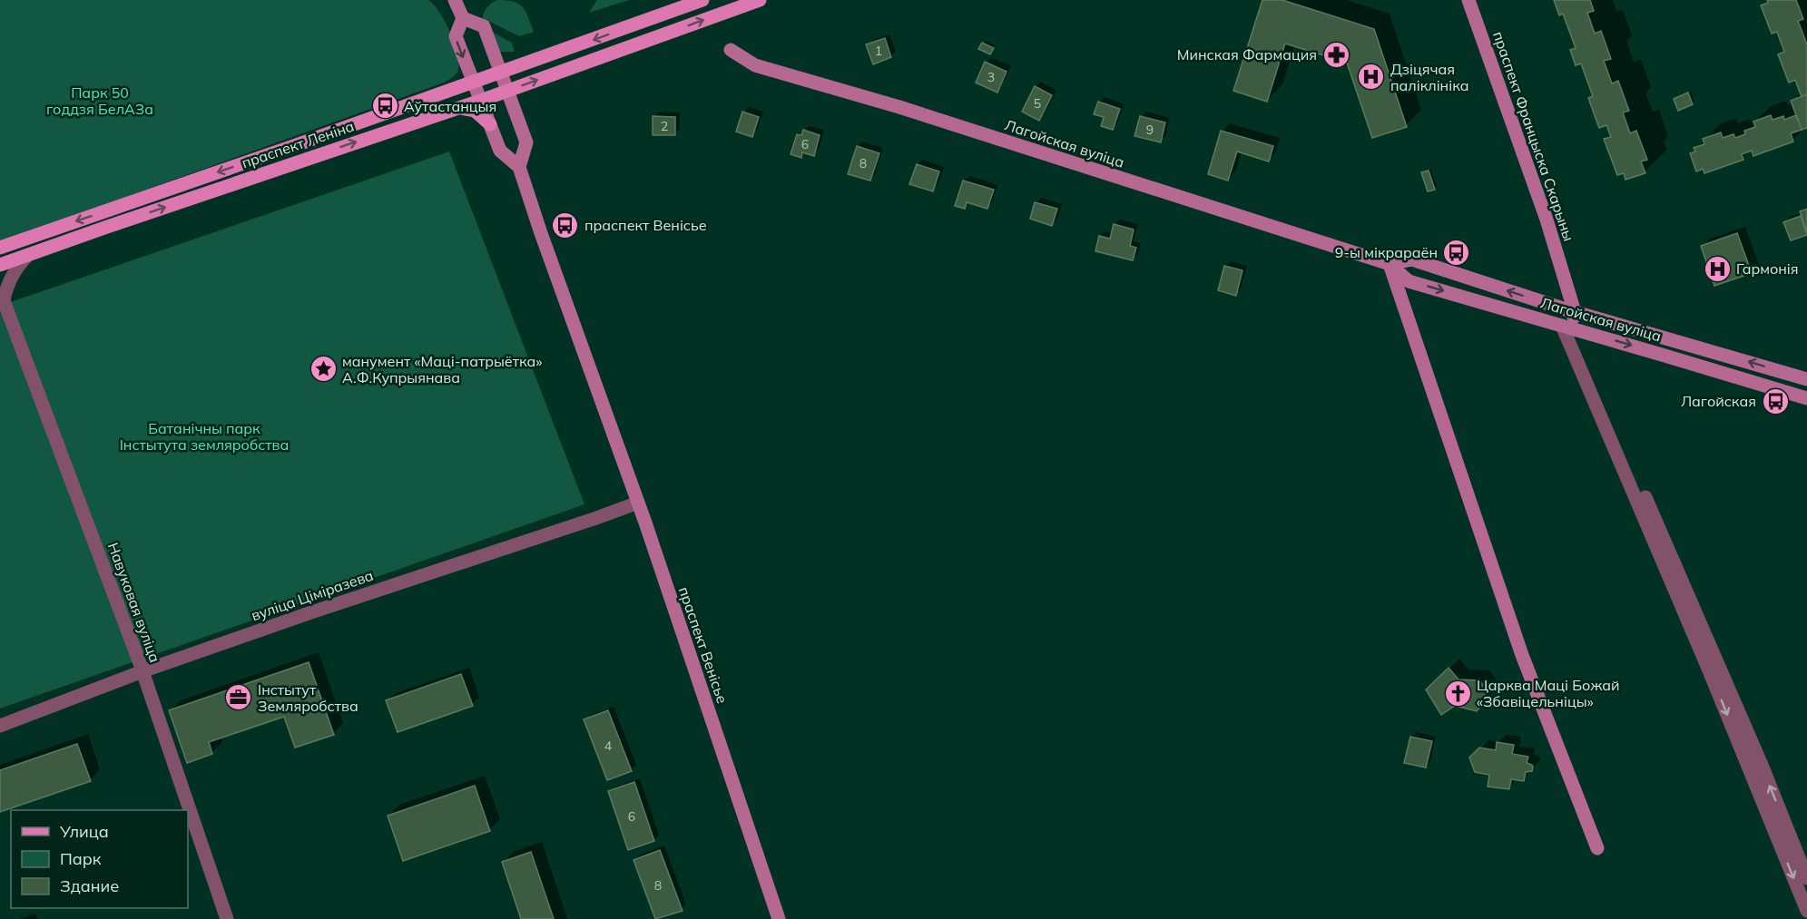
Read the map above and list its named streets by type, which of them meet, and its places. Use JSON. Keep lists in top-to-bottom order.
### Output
{
  "streets": {
    "main road": [
      "праспект Францыска Скарыны",
      "Лагойская вуліца",
      "праспект Леніна",
      "праспект Венісье"
    ],
    "street": ["вуліца Ціміразева", "Навуковая вуліца"]
  },
  "crossings": [
    ["праспект Францыска Скарыны", "Лагойская вуліца"],
    ["праспект Леніна", "Навуковая вуліца"],
    ["праспект Леніна", "праспект Венісье"],
    ["вуліца Ціміразева", "Навуковая вуліца"],
    ["вуліца Ціміразева", "праспект Венісье"]
  ],
  "parks": ["Парк 50 годдзя БелАЗа", "Батанічны парк Інстытута земляробства"],
  "places": {
    "pharmacy": ["Минская Фармация"],
    "hospital": ["Дзіцячая паліклініка", "Гармонія"],
    "bus stop": [
      "Аўтастанцыя",
      "праспект Венісье",
      "9-ы мікрараён",
      "Лагойская"
    ],
    "place": ["манумент «Маці-патрыётка» А.Ф.Купрыянава"],
    "church": ["Царква Маці Божай «Збавіцельніцы»"],
    "office": ["Інстытут Земляробства"]
  },
  "house_numbers": [
    "1",
    "3",
    "5",
    "2",
    "9",
    "6",
    "8",
    "4",
    "6",
    "8"
  ],
  "legend": ["Улица", "Парк", "Здание"]
}
